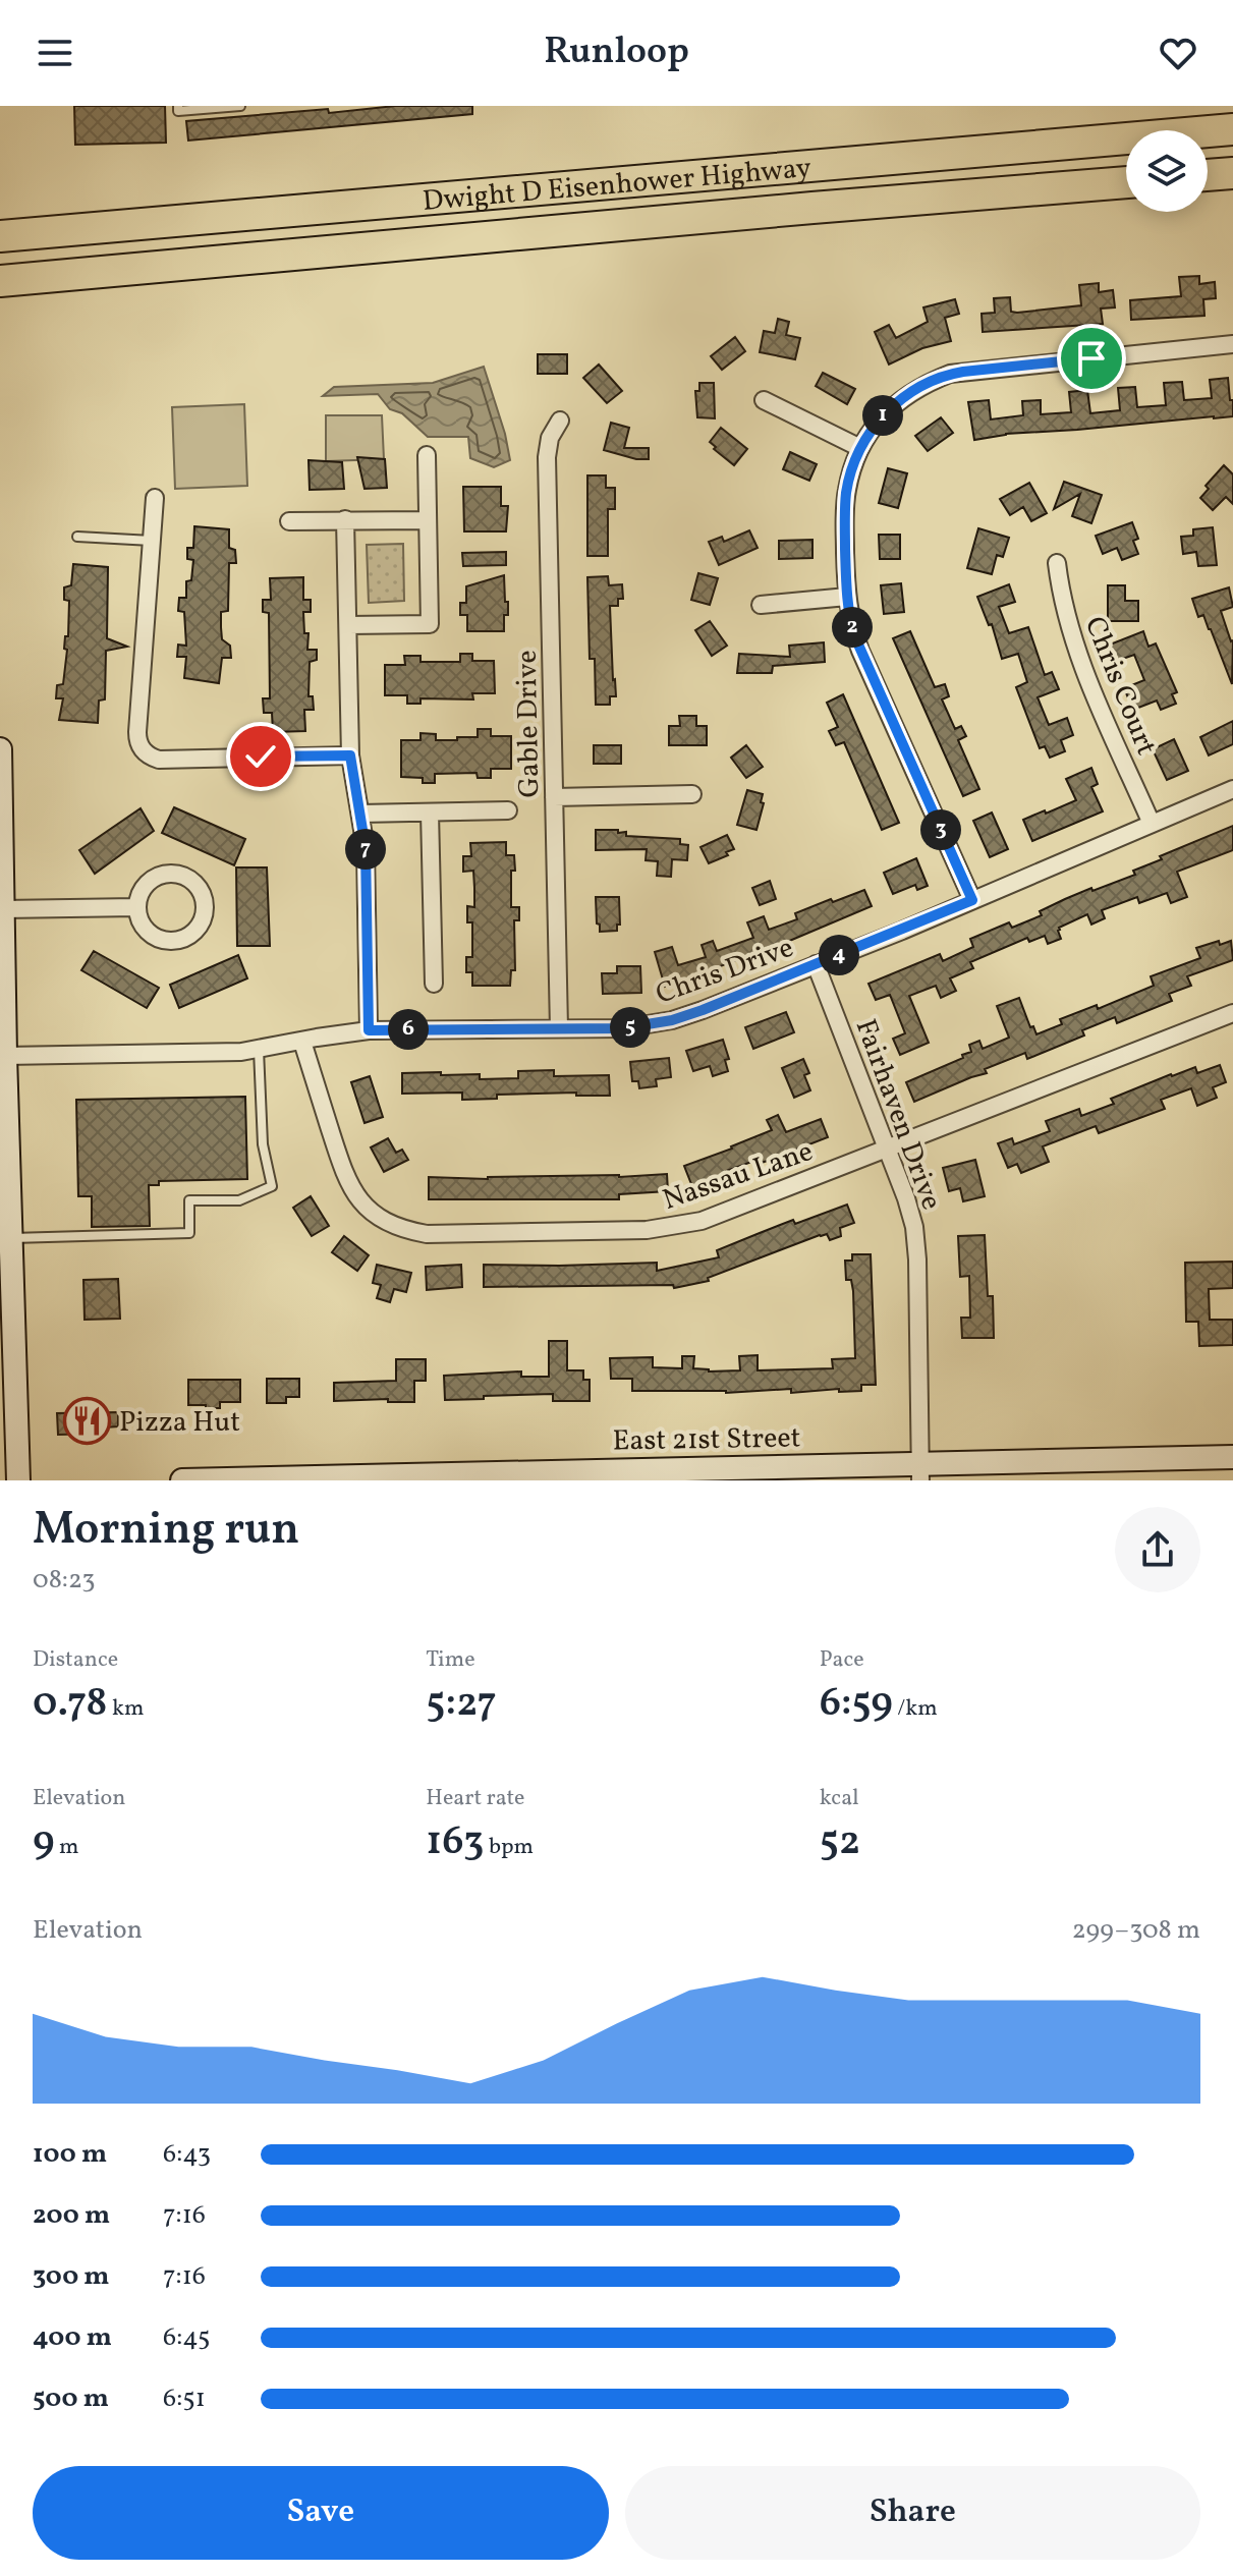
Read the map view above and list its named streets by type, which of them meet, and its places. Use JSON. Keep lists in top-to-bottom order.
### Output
{
  "streets": {
    "highway": ["Dwight D Eisenhower Highway"],
    "main road": ["East 21st Street"],
    "street": [
      "Chris Court",
      "Gable Drive",
      "Chris Drive",
      "Fairhaven Drive",
      "Nassau Lane"
    ]
  },
  "crossings": [
    ["Chris Court", "Chris Drive"],
    ["Gable Drive", "Chris Drive"],
    ["Chris Drive", "Fairhaven Drive"],
    ["Chris Drive", "Nassau Lane"],
    ["Fairhaven Drive", "Nassau Lane"],
    ["Fairhaven Drive", "East 21st Street"]
  ],
  "places": {
    "restaurant": ["Pizza Hut"]
  },
  "page": {
    "header": "Runloop",
    "pins": [
      "1",
      "2",
      "3",
      "7",
      "4",
      "5",
      "6"
    ],
    "heading": ["Morning run", "08:23"],
    "stats": [
      ["Distance", "0.78 km"],
      ["Time", "5:27"],
      ["Pace", "6:59 /km"],
      ["Elevation", "9 m"],
      ["Heart rate", "163 bpm"],
      ["kcal", "52"]
    ],
    "chart": ["Elevation", "299–308 m"],
    "list": [
      {
        "name": "100 m",
        "note": "6:43"
      },
      {
        "name": "200 m",
        "note": "7:16"
      },
      {
        "name": "300 m",
        "note": "7:16"
      },
      {
        "name": "400 m",
        "note": "6:45"
      },
      {
        "name": "500 m",
        "note": "6:51"
      }
    ],
    "buttons": ["Save", "Share"]
  }
}
